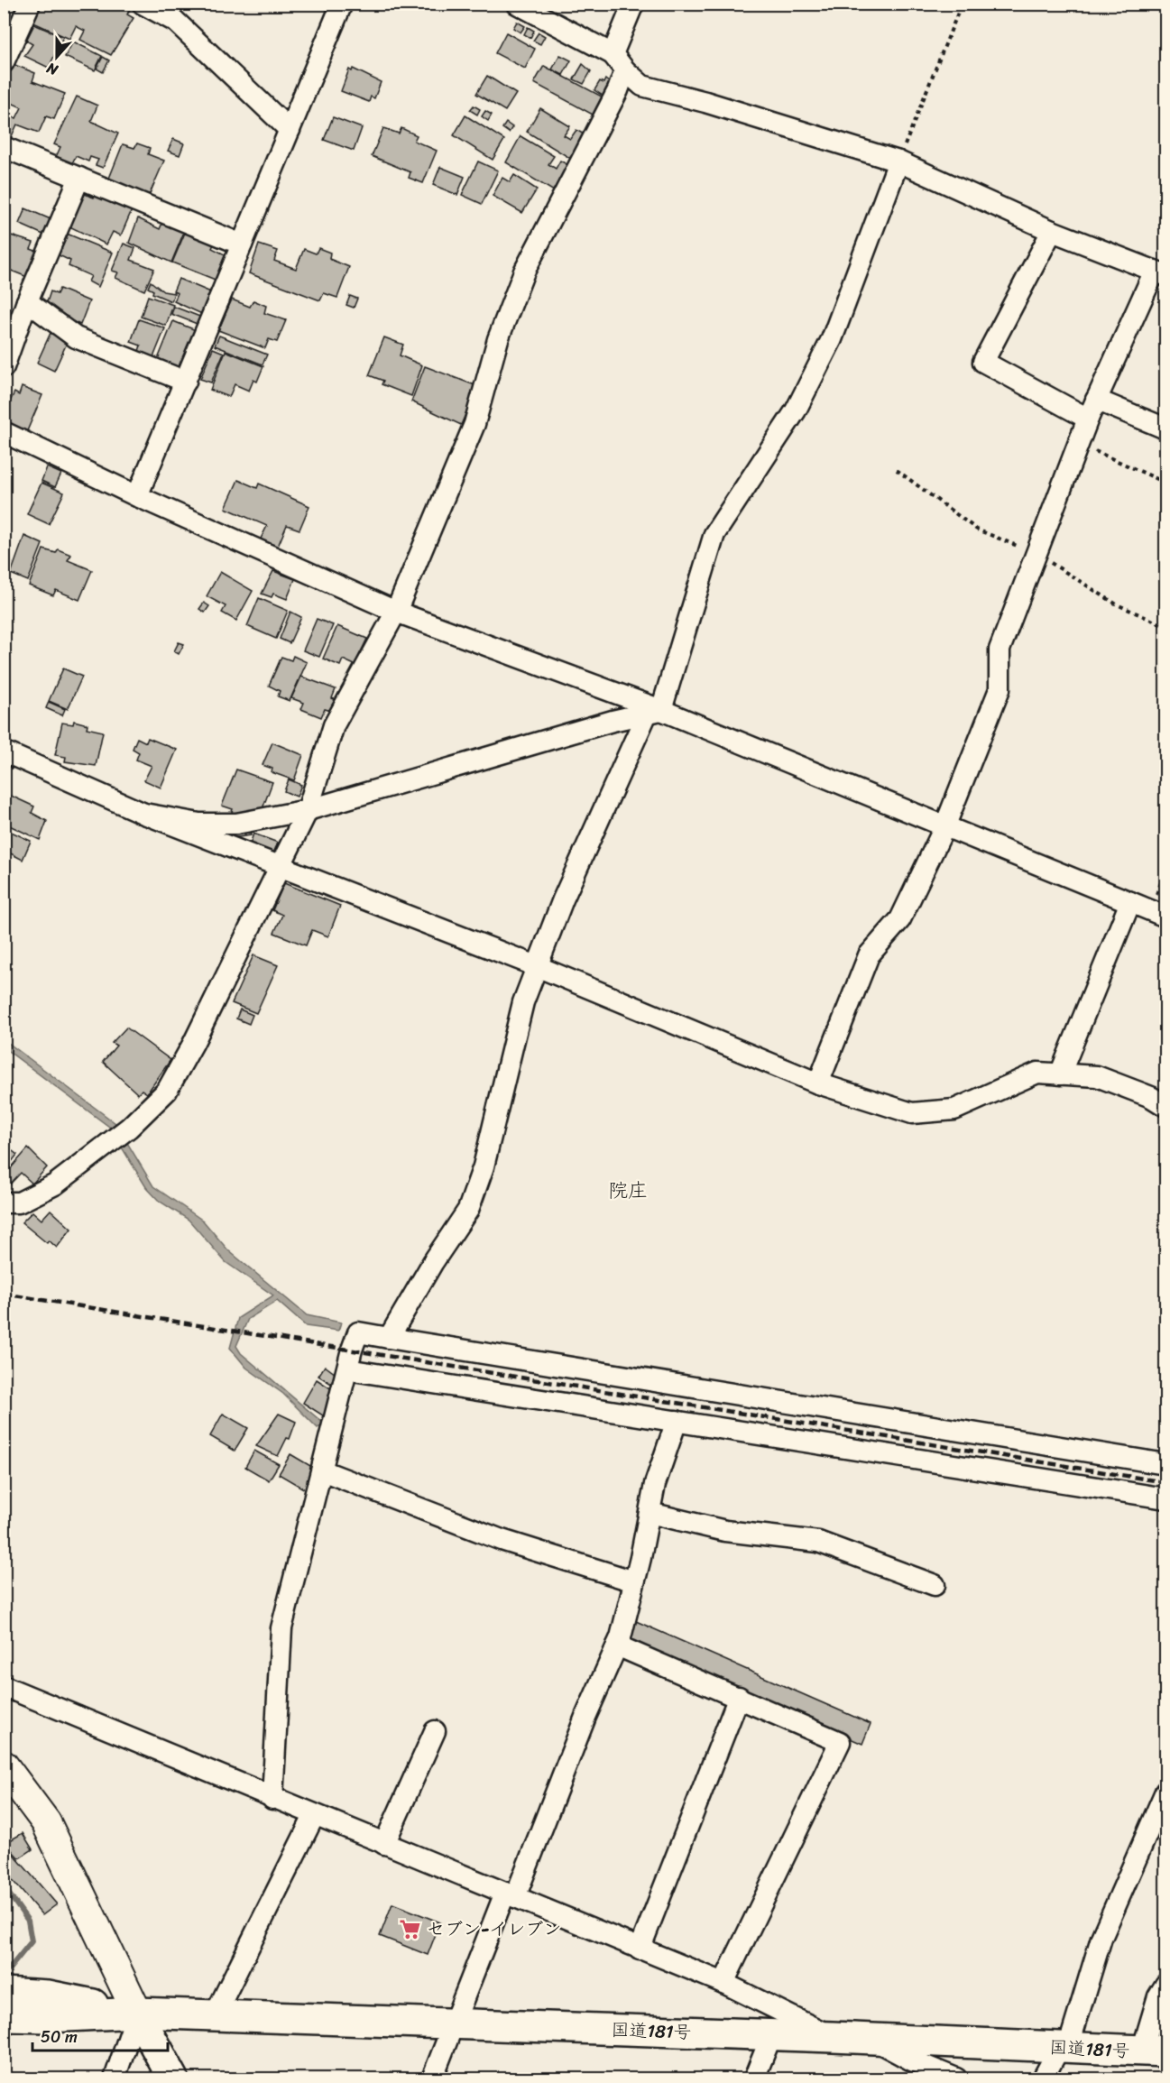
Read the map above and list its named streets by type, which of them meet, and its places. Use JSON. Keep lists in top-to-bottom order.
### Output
{
  "streets": {
    "highway": ["国道181号"]
  },
  "districts": ["院庄"],
  "places": {
    "supermarket": ["セブン-イレブン"]
  },
  "scale_bar": "50 m",
  "north": "bottom"
}
